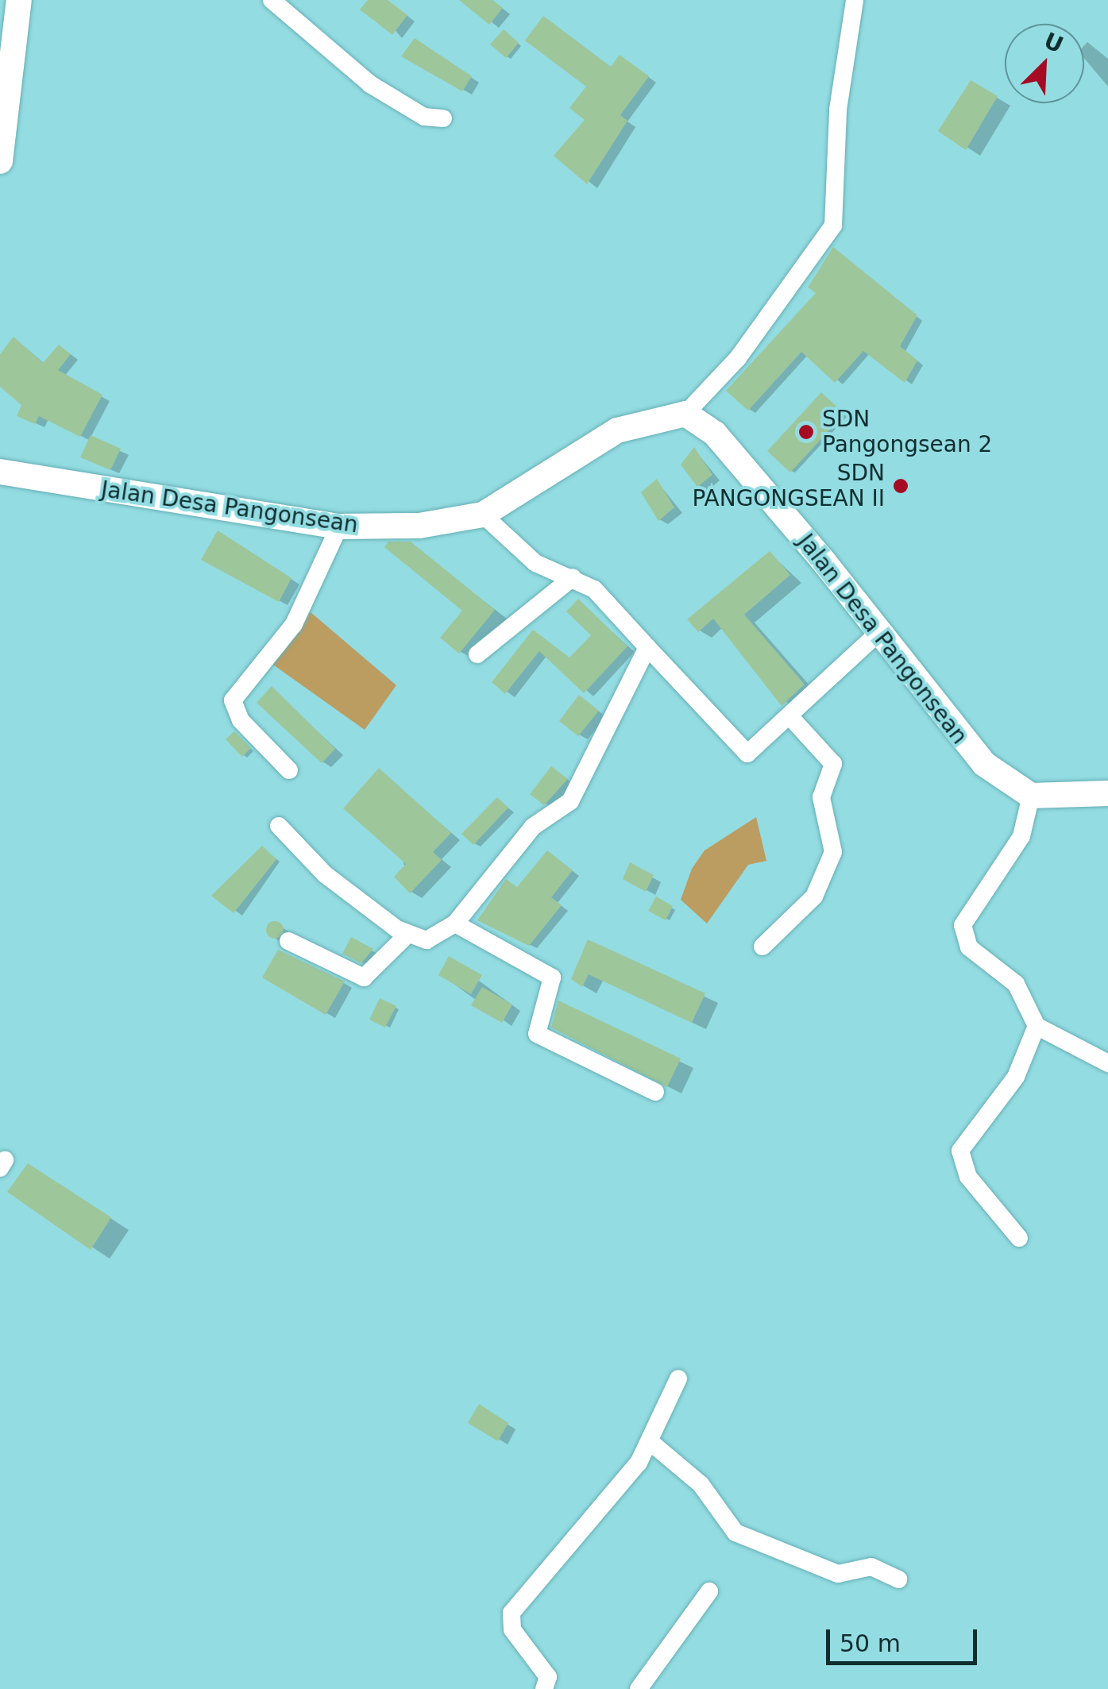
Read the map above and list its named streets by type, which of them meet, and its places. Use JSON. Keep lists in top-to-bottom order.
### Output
{
  "streets": {
    "street": ["Jalan Desa Pangonsean"]
  },
  "places": ["SDN Pangongsean 2", "SDN PANGONGSEAN II"],
  "scale_bar": "50 m",
  "north": "top right"
}
